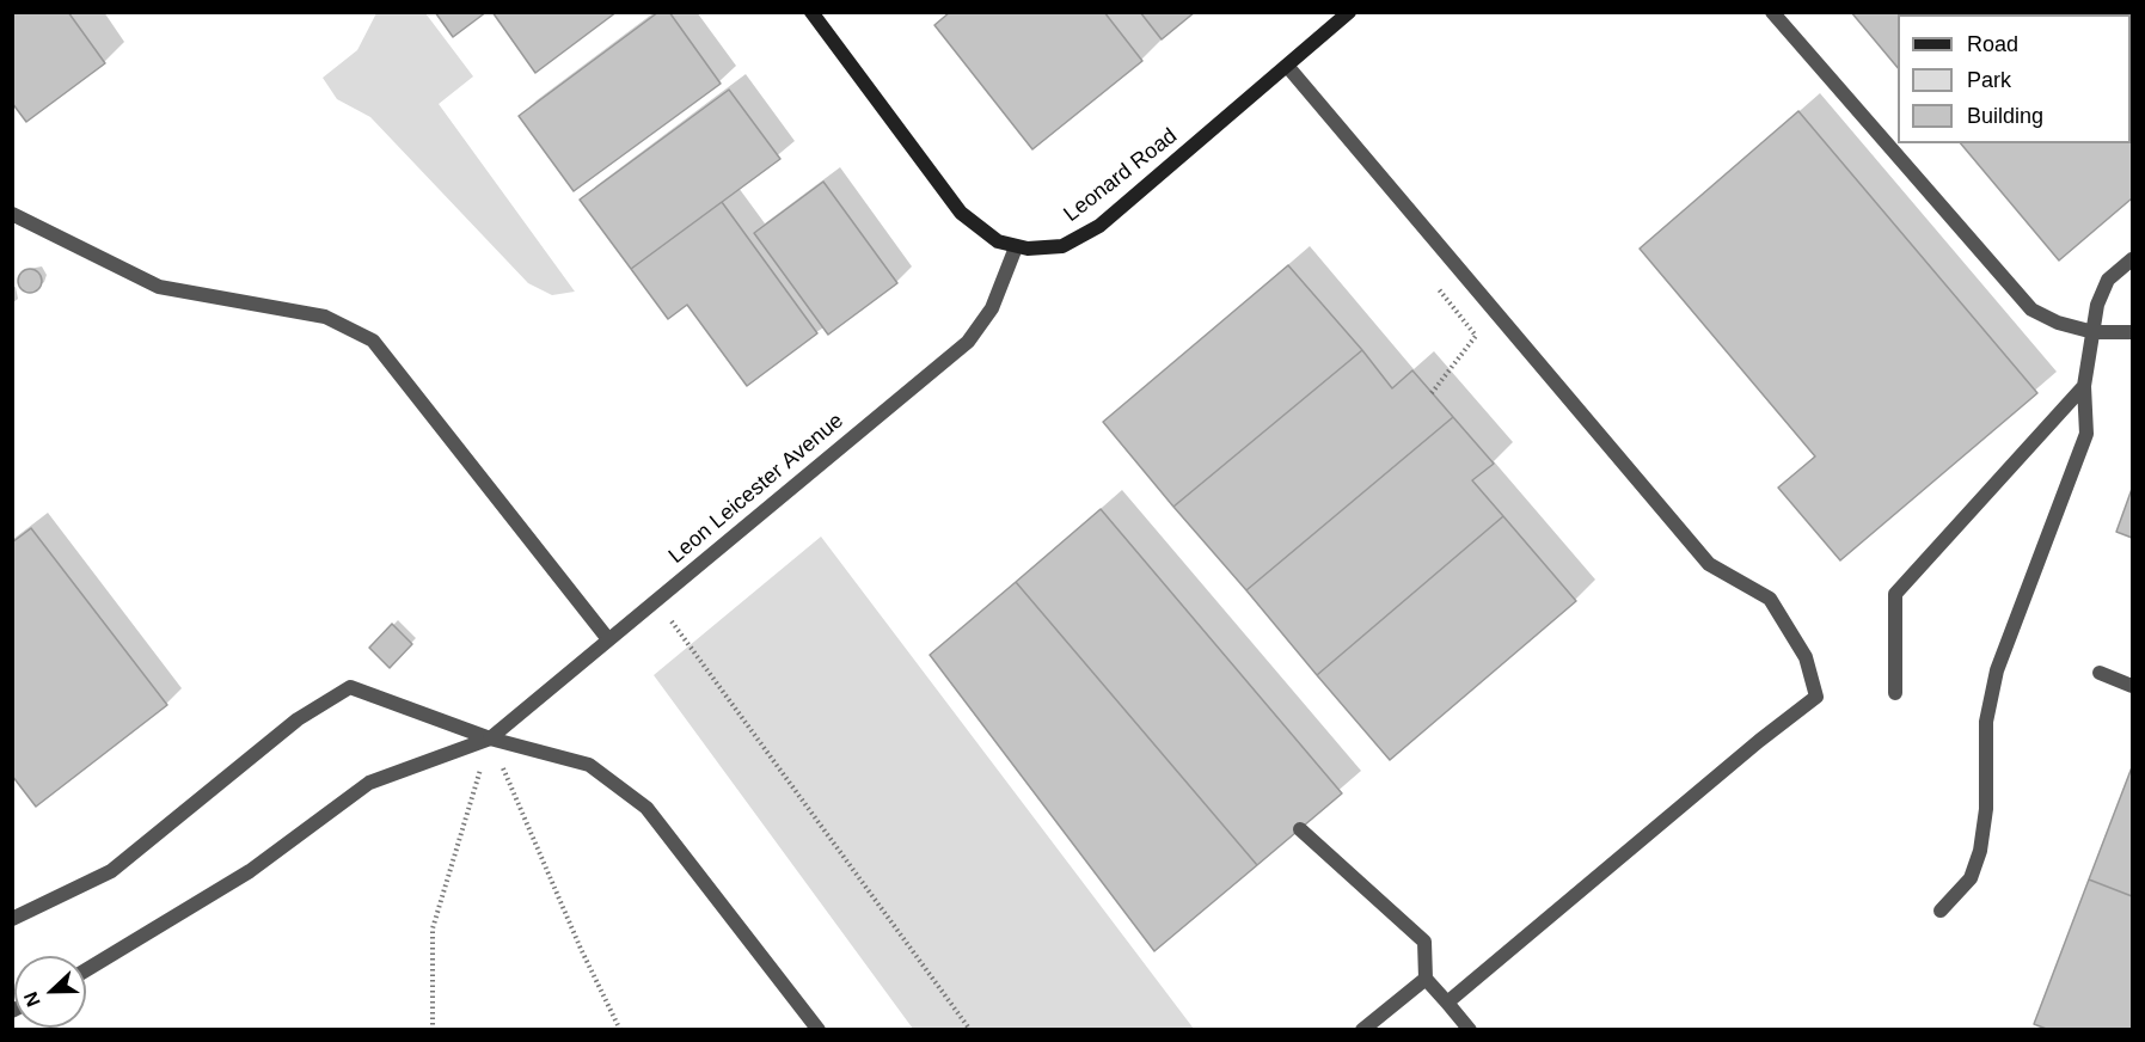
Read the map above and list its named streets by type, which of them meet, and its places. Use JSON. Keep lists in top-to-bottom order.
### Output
{
  "streets": {
    "street": ["Leonard Road", "Leon Leicester Avenue"]
  },
  "crossings": [
    ["Leonard Road", "Leon Leicester Avenue"]
  ],
  "legend": ["Road", "Park", "Building"],
  "north": "left"
}
